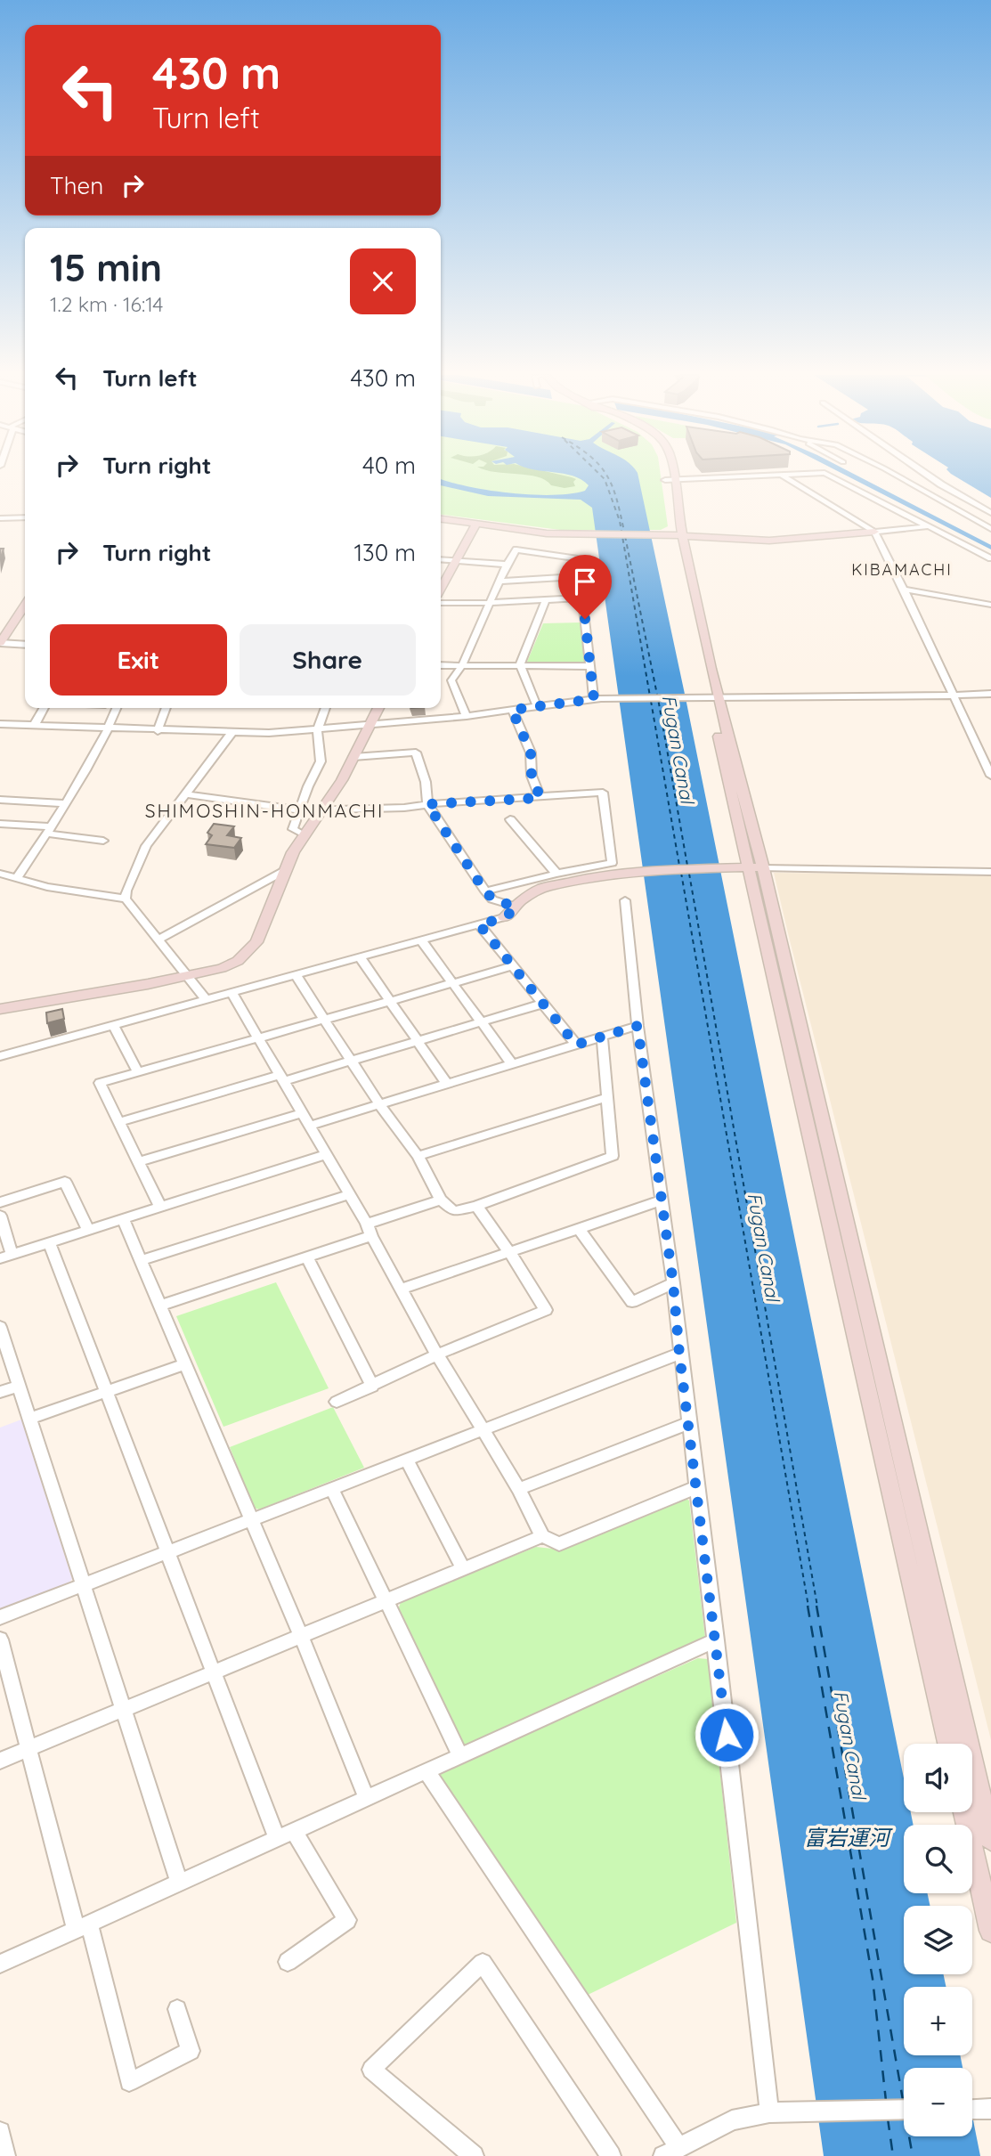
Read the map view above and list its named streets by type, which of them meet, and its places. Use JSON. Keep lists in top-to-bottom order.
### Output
{
  "districts": ["KIBAMACHI", "SHIMOSHIN-HONMACHI"],
  "water": ["Fugan Canal", "富岩運河"],
  "page": {
    "turn": ["430 m", "Turn left"],
    "then": "Then",
    "heading": ["15 min", "1.2 km · 16:14"],
    "list": [
      {
        "name": "Turn left",
        "value": "430 m"
      },
      {
        "name": "Turn right",
        "value": "40 m"
      },
      {
        "name": "Turn right",
        "value": "130 m"
      }
    ],
    "buttons": ["Exit", "Share"],
    "map_buttons": ["+", "−"]
  }
}
